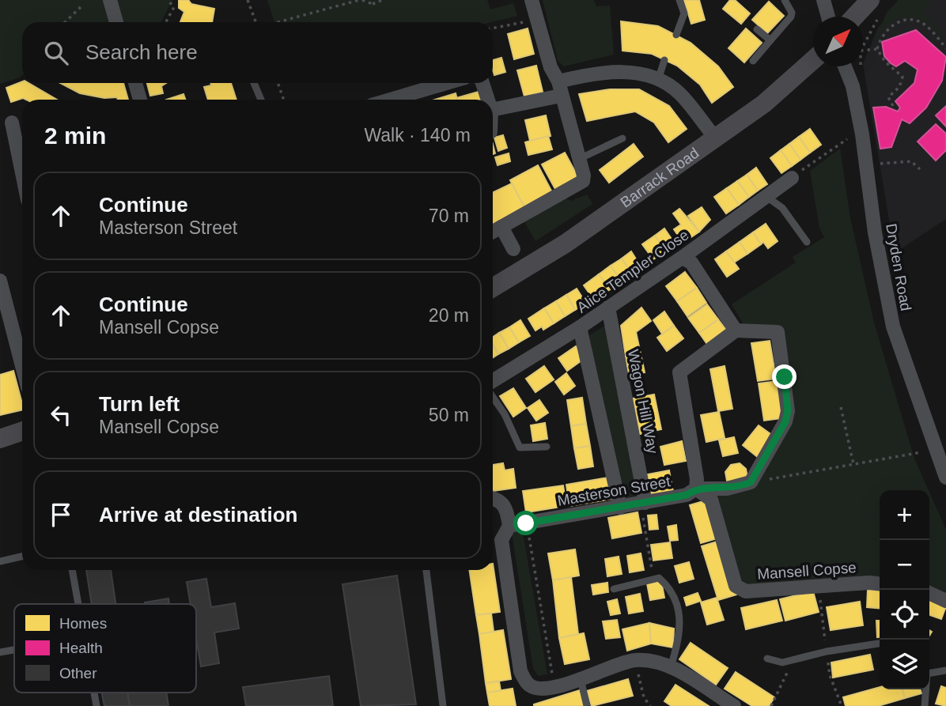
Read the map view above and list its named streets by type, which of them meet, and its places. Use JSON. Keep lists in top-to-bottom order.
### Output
{
  "streets": {
    "street": [
      "Barrack Road",
      "Dryden Road",
      "Alice Templer Close",
      "Wagon Hill Way",
      "Masterson Street",
      "Mansell Copse"
    ]
  },
  "crossings": [
    ["Alice Templer Close", "Wagon Hill Way"],
    ["Wagon Hill Way", "Masterson Street"],
    ["Masterson Street", "Mansell Copse"]
  ],
  "legend": ["Homes", "Health", "Other"],
  "north": "top right",
  "page": {
    "search": "Search here",
    "heading": ["2 min", "Walk · 140 m"],
    "list": [
      ["Continue", "Masterson Street", "70 m"],
      ["Continue", "Mansell Copse", "20 m"],
      ["Turn left", "Mansell Copse", "50 m"],
      "Arrive at destination"
    ],
    "map_buttons": ["+", "−"]
  }
}
